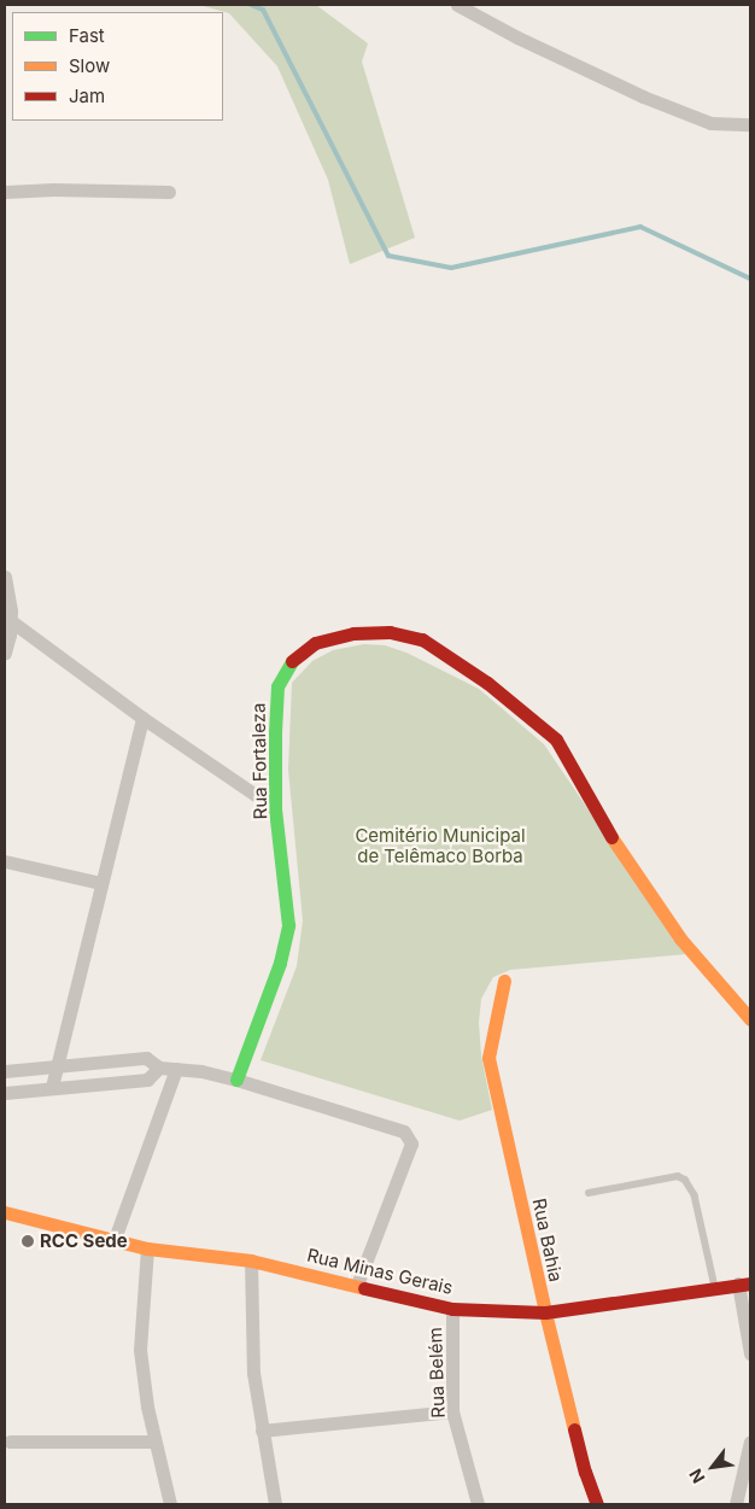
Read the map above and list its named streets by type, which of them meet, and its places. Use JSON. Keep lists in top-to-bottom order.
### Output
{
  "streets": {
    "street": [
      "Rua Fortaleza",
      "Rua Bahia",
      "Rua Minas Gerais",
      "Rua Belém"
    ]
  },
  "crossings": [
    ["Rua Bahia", "Rua Minas Gerais"],
    ["Rua Minas Gerais", "Rua Belém"]
  ],
  "parks": ["Cemitério Municipal de Telêmaco Borba"],
  "places": ["RCC Sede"],
  "legend": ["Fast", "Slow", "Jam"],
  "north": "bottom left"
}
